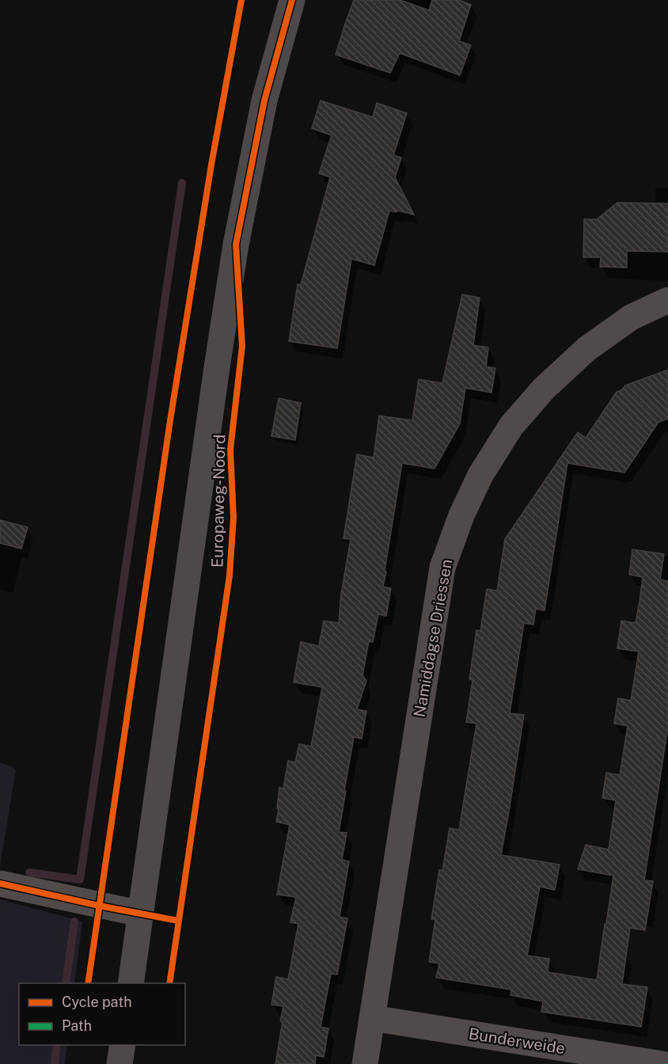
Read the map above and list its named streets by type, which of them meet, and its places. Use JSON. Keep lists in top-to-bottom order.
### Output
{
  "streets": {
    "street": ["Europaweg-Noord", "Namiddagse Driessen", "Bunderweide"]
  },
  "crossings": [
    ["Namiddagse Driessen", "Bunderweide"]
  ],
  "legend": ["Cycle path", "Path"]
}
